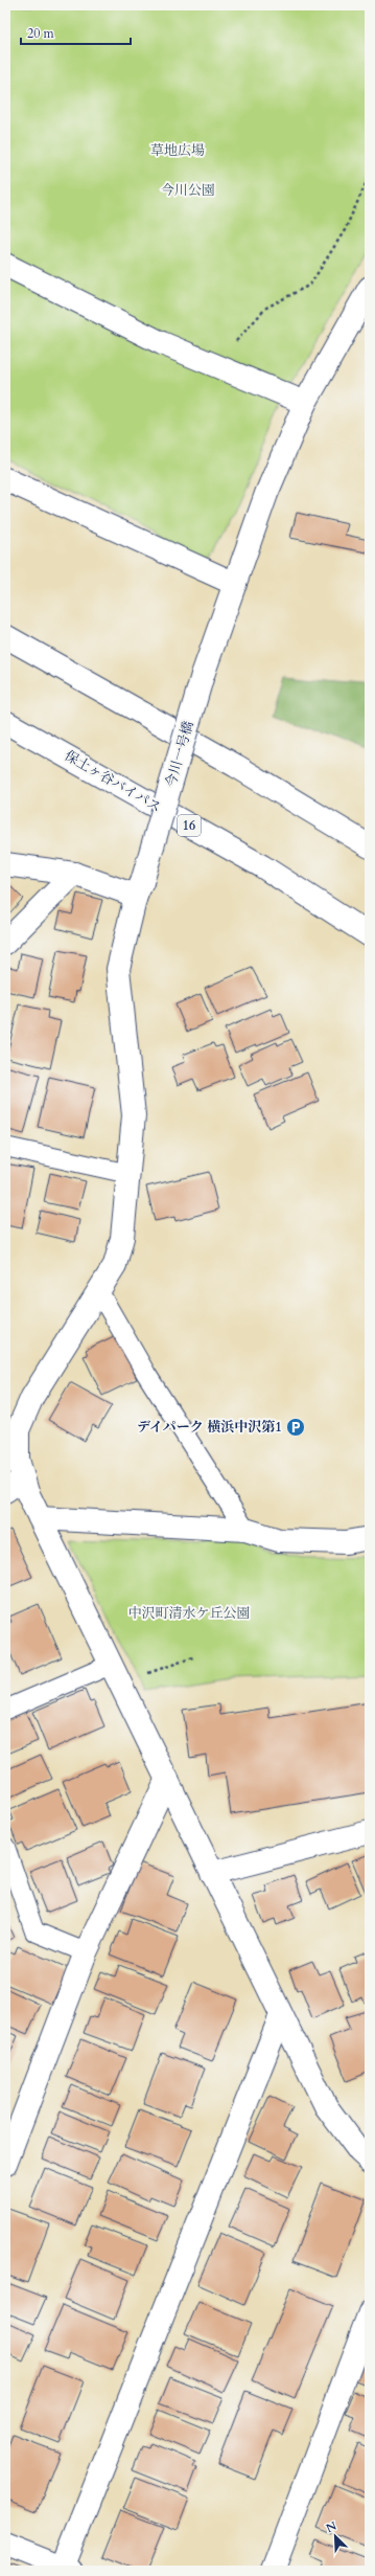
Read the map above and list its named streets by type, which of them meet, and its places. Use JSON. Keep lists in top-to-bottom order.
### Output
{
  "streets": {
    "main road": ["今川一号橋", "保土ヶ谷バイパス", "16"]
  },
  "parks": ["草地広場", "今川公園", "中沢町清水ケ丘公園"],
  "places": {
    "parking": ["デイパーク 横浜中沢第1"]
  },
  "scale_bar": "20 m",
  "north": "top left"
}
